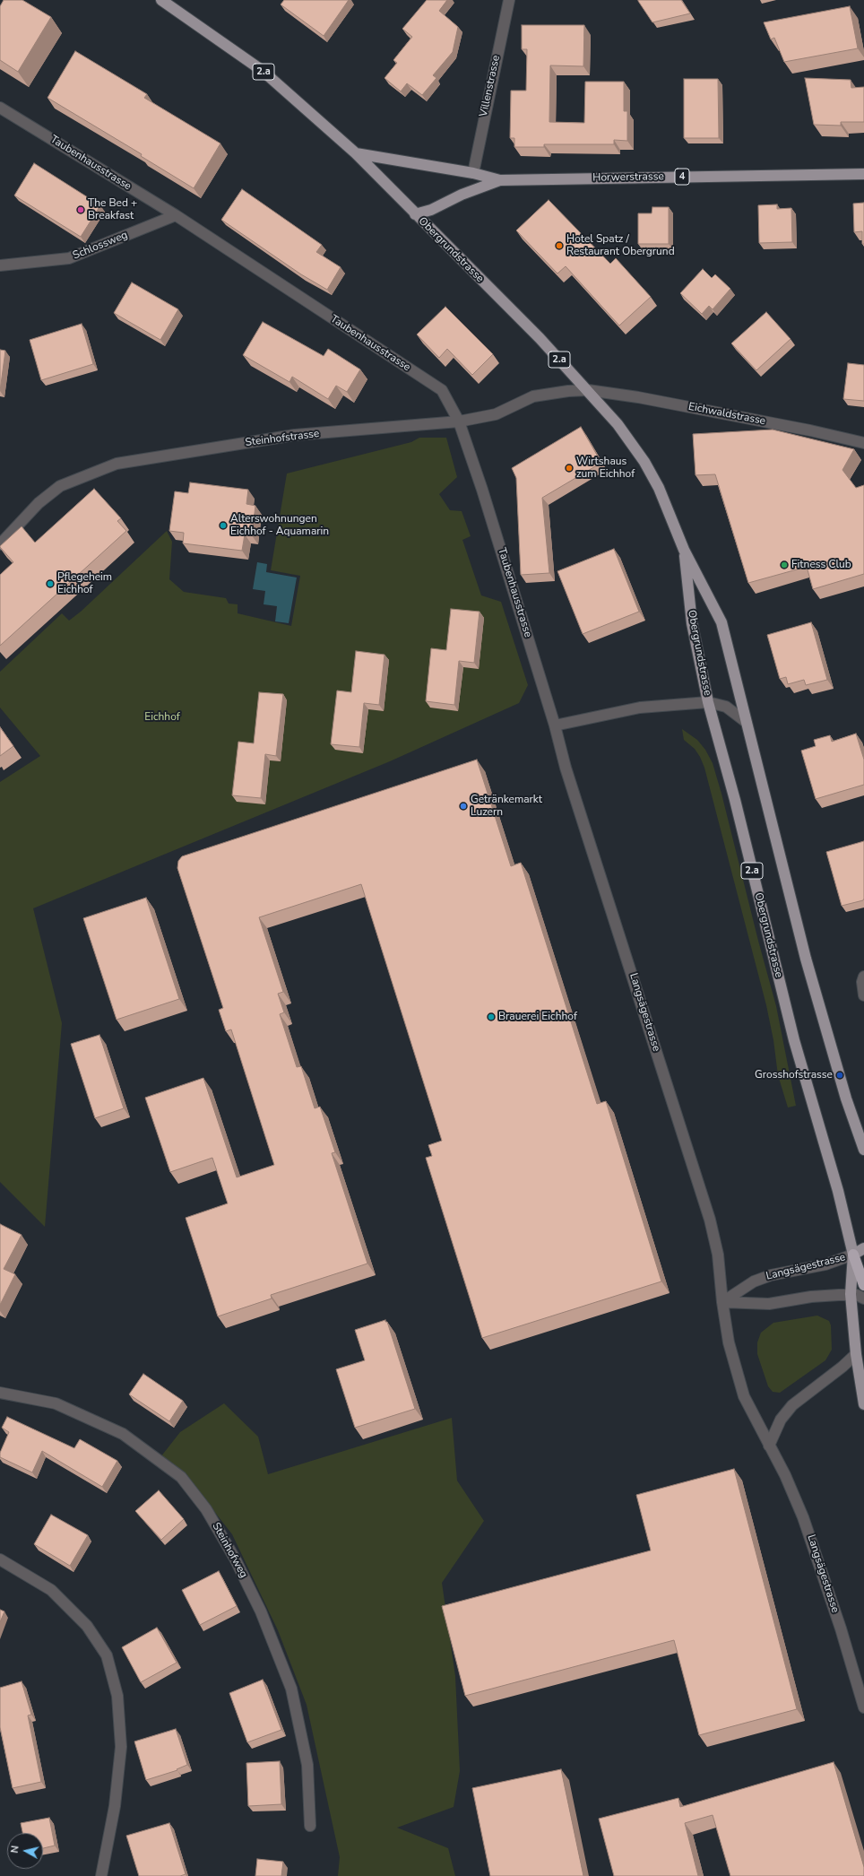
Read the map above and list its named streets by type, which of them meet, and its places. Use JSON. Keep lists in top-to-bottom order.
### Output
{
  "streets": {
    "main road": [
      "2.a",
      "4",
      "Horwerstrasse",
      "Obergrundstrasse"
    ],
    "street": [
      "Villenstrasse",
      "Taubenhausstrasse",
      "Schlossweg",
      "Eichwaldstrasse",
      "Steinhofstrasse",
      "Langsägestrasse",
      "Steinhofweg"
    ]
  },
  "crossings": [
    ["2.a", "Obergrundstrasse"],
    ["2.a", "Langsägestrasse"],
    ["Villenstrasse", "Horwerstrasse"],
    ["Taubenhausstrasse", "Schlossweg"],
    ["Taubenhausstrasse", "Steinhofstrasse"],
    ["Taubenhausstrasse", "Langsägestrasse"],
    ["Horwerstrasse", "Obergrundstrasse"],
    ["Obergrundstrasse", "Eichwaldstrasse"],
    ["Obergrundstrasse", "Steinhofstrasse"],
    ["Obergrundstrasse", "Langsägestrasse"],
    ["Eichwaldstrasse", "Steinhofstrasse"]
  ],
  "parks": ["Eichhof"],
  "places": [
    "The Bed + Breakfast",
    "Hotel Spatz / Restaurant Obergrund",
    "Wirtshaus zum Eichhof",
    "Alterswohnungen Eichhof - Aquamarin",
    "Fitness Club",
    "Pflegeheim Eichhof",
    "Getränkemarkt Luzern",
    "Brauerei Eichhof",
    "Grosshofstrasse"
  ],
  "north": "left"
}
